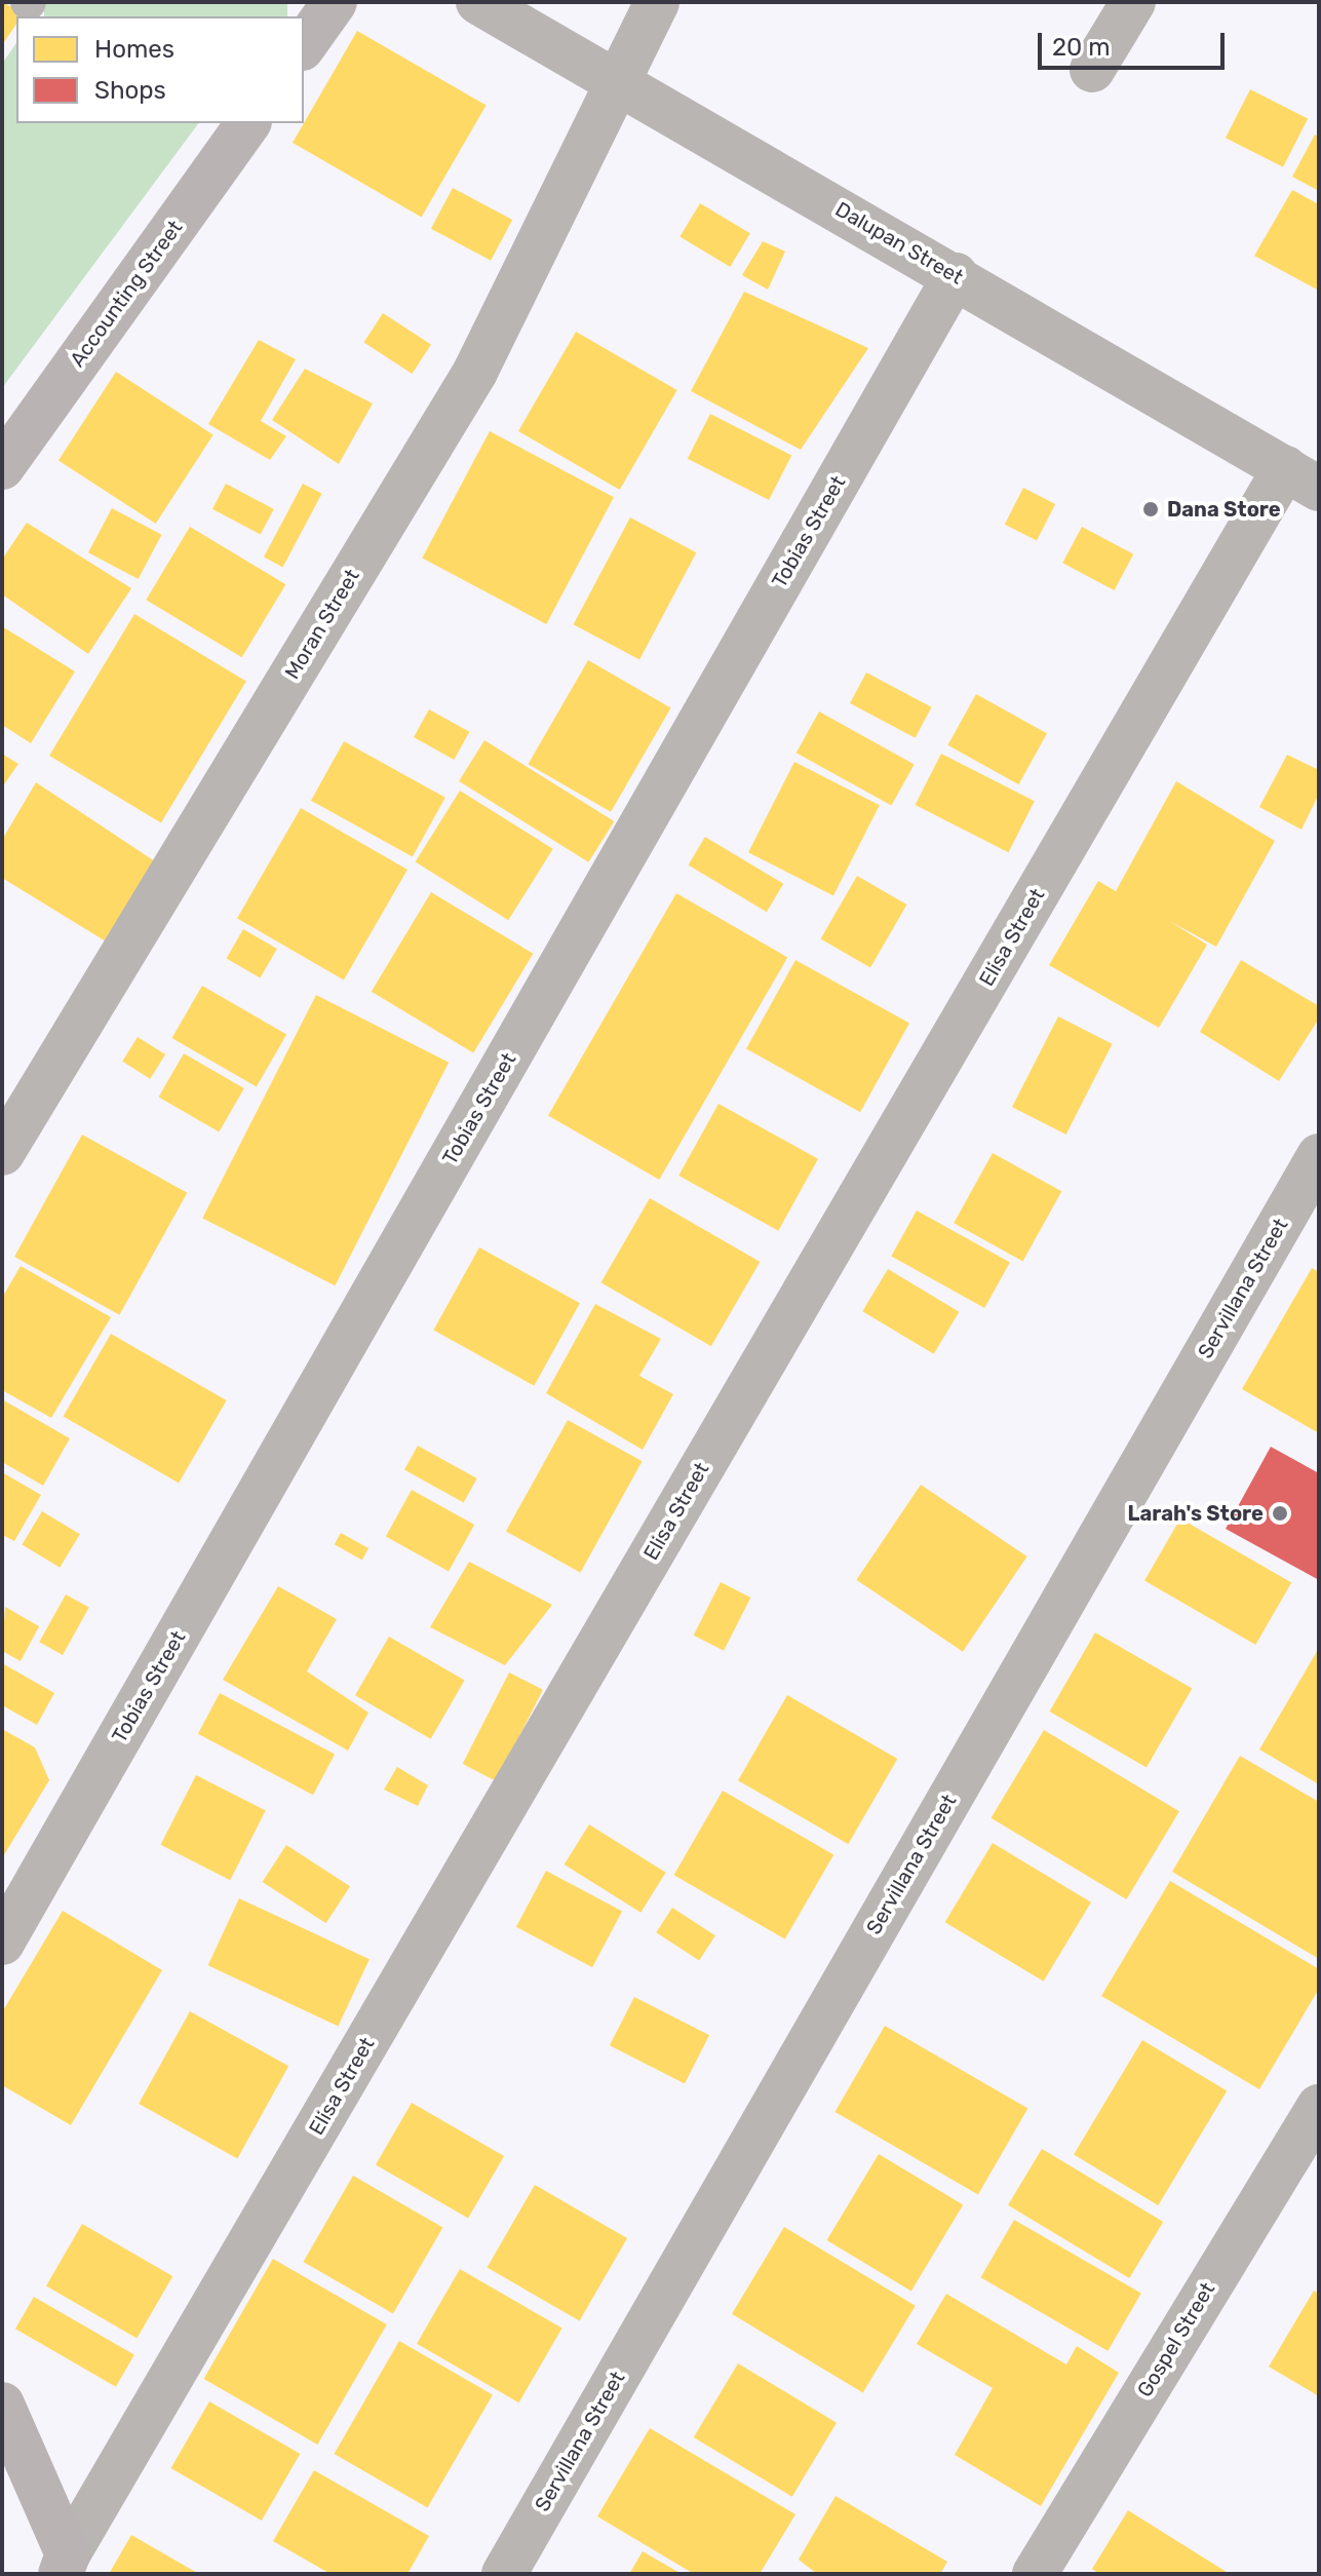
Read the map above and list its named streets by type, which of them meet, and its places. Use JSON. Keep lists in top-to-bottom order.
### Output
{
  "streets": {
    "street": [
      "Dalupan Street",
      "Accounting Street",
      "Tobias Street",
      "Moran Street",
      "Elisa Street",
      "Servillana Street",
      "Gospel Street"
    ]
  },
  "crossings": [
    ["Dalupan Street", "Tobias Street"],
    ["Dalupan Street", "Moran Street"],
    ["Dalupan Street", "Elisa Street"]
  ],
  "places": ["Dana Store", "Larah's Store"],
  "legend": ["Homes", "Shops"],
  "scale_bar": "20 m"
}
